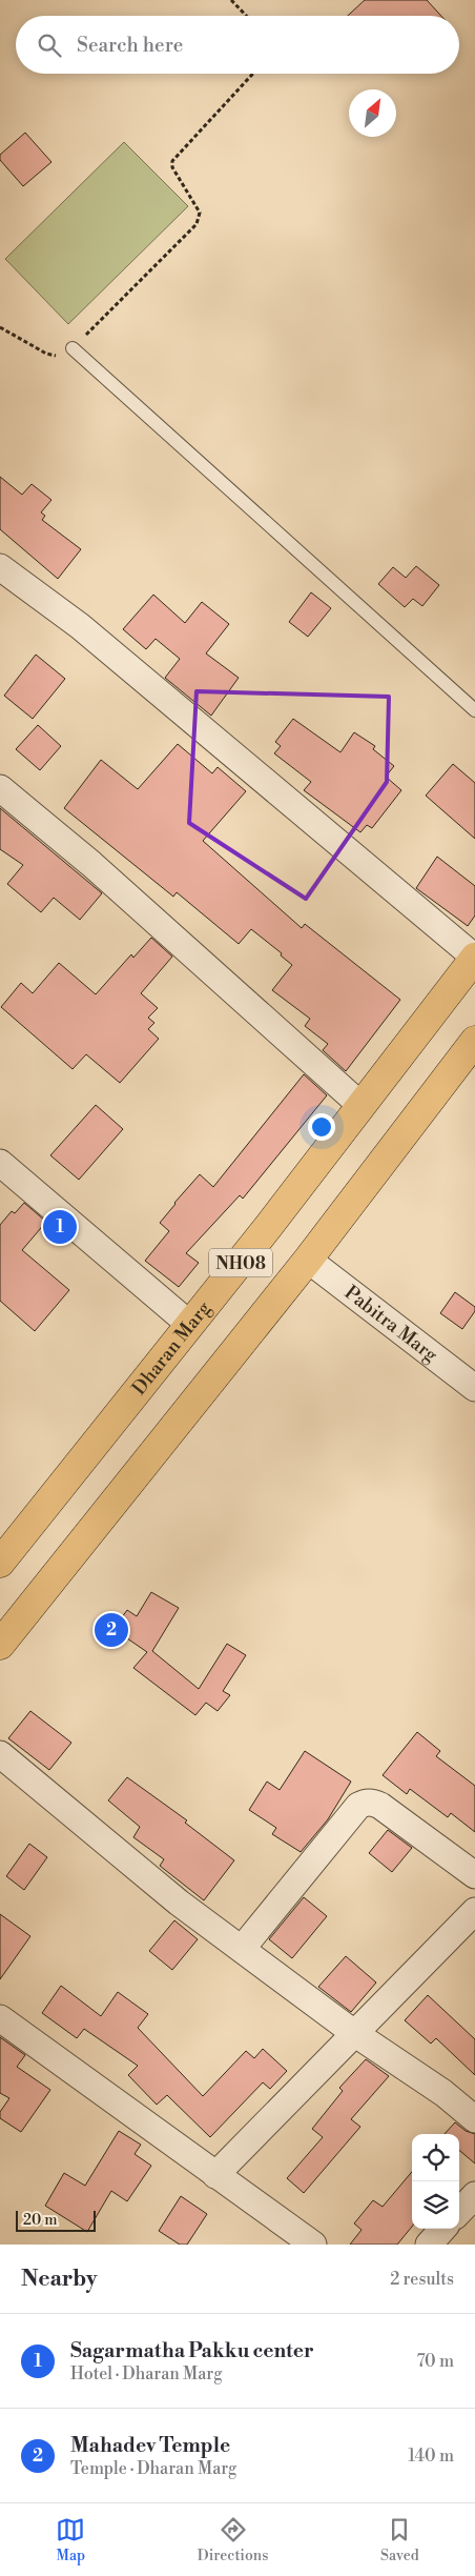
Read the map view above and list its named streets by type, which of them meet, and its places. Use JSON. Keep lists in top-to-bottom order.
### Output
{
  "streets": {
    "main road": ["NH08", "Dharan Marg"],
    "street": ["Pabitra Marg"]
  },
  "crossings": [
    ["NH08", "Pabitra Marg"]
  ],
  "scale_bar": "20 m",
  "north": "top right",
  "page": {
    "search": "Search here",
    "pins": ["1", "2"],
    "scale": "20 m",
    "heading": ["Nearby", "2 results"],
    "list": [
      {
        "mark": "1",
        "name": "Sagarmatha Pakku center",
        "note": "Hotel · Dharan Marg",
        "value": "70 m"
      },
      {
        "mark": "2",
        "name": "Mahadev Temple",
        "note": "Temple · Dharan Marg",
        "value": "140 m"
      }
    ],
    "nav": ["Map", "Directions", "Saved"]
  }
}
